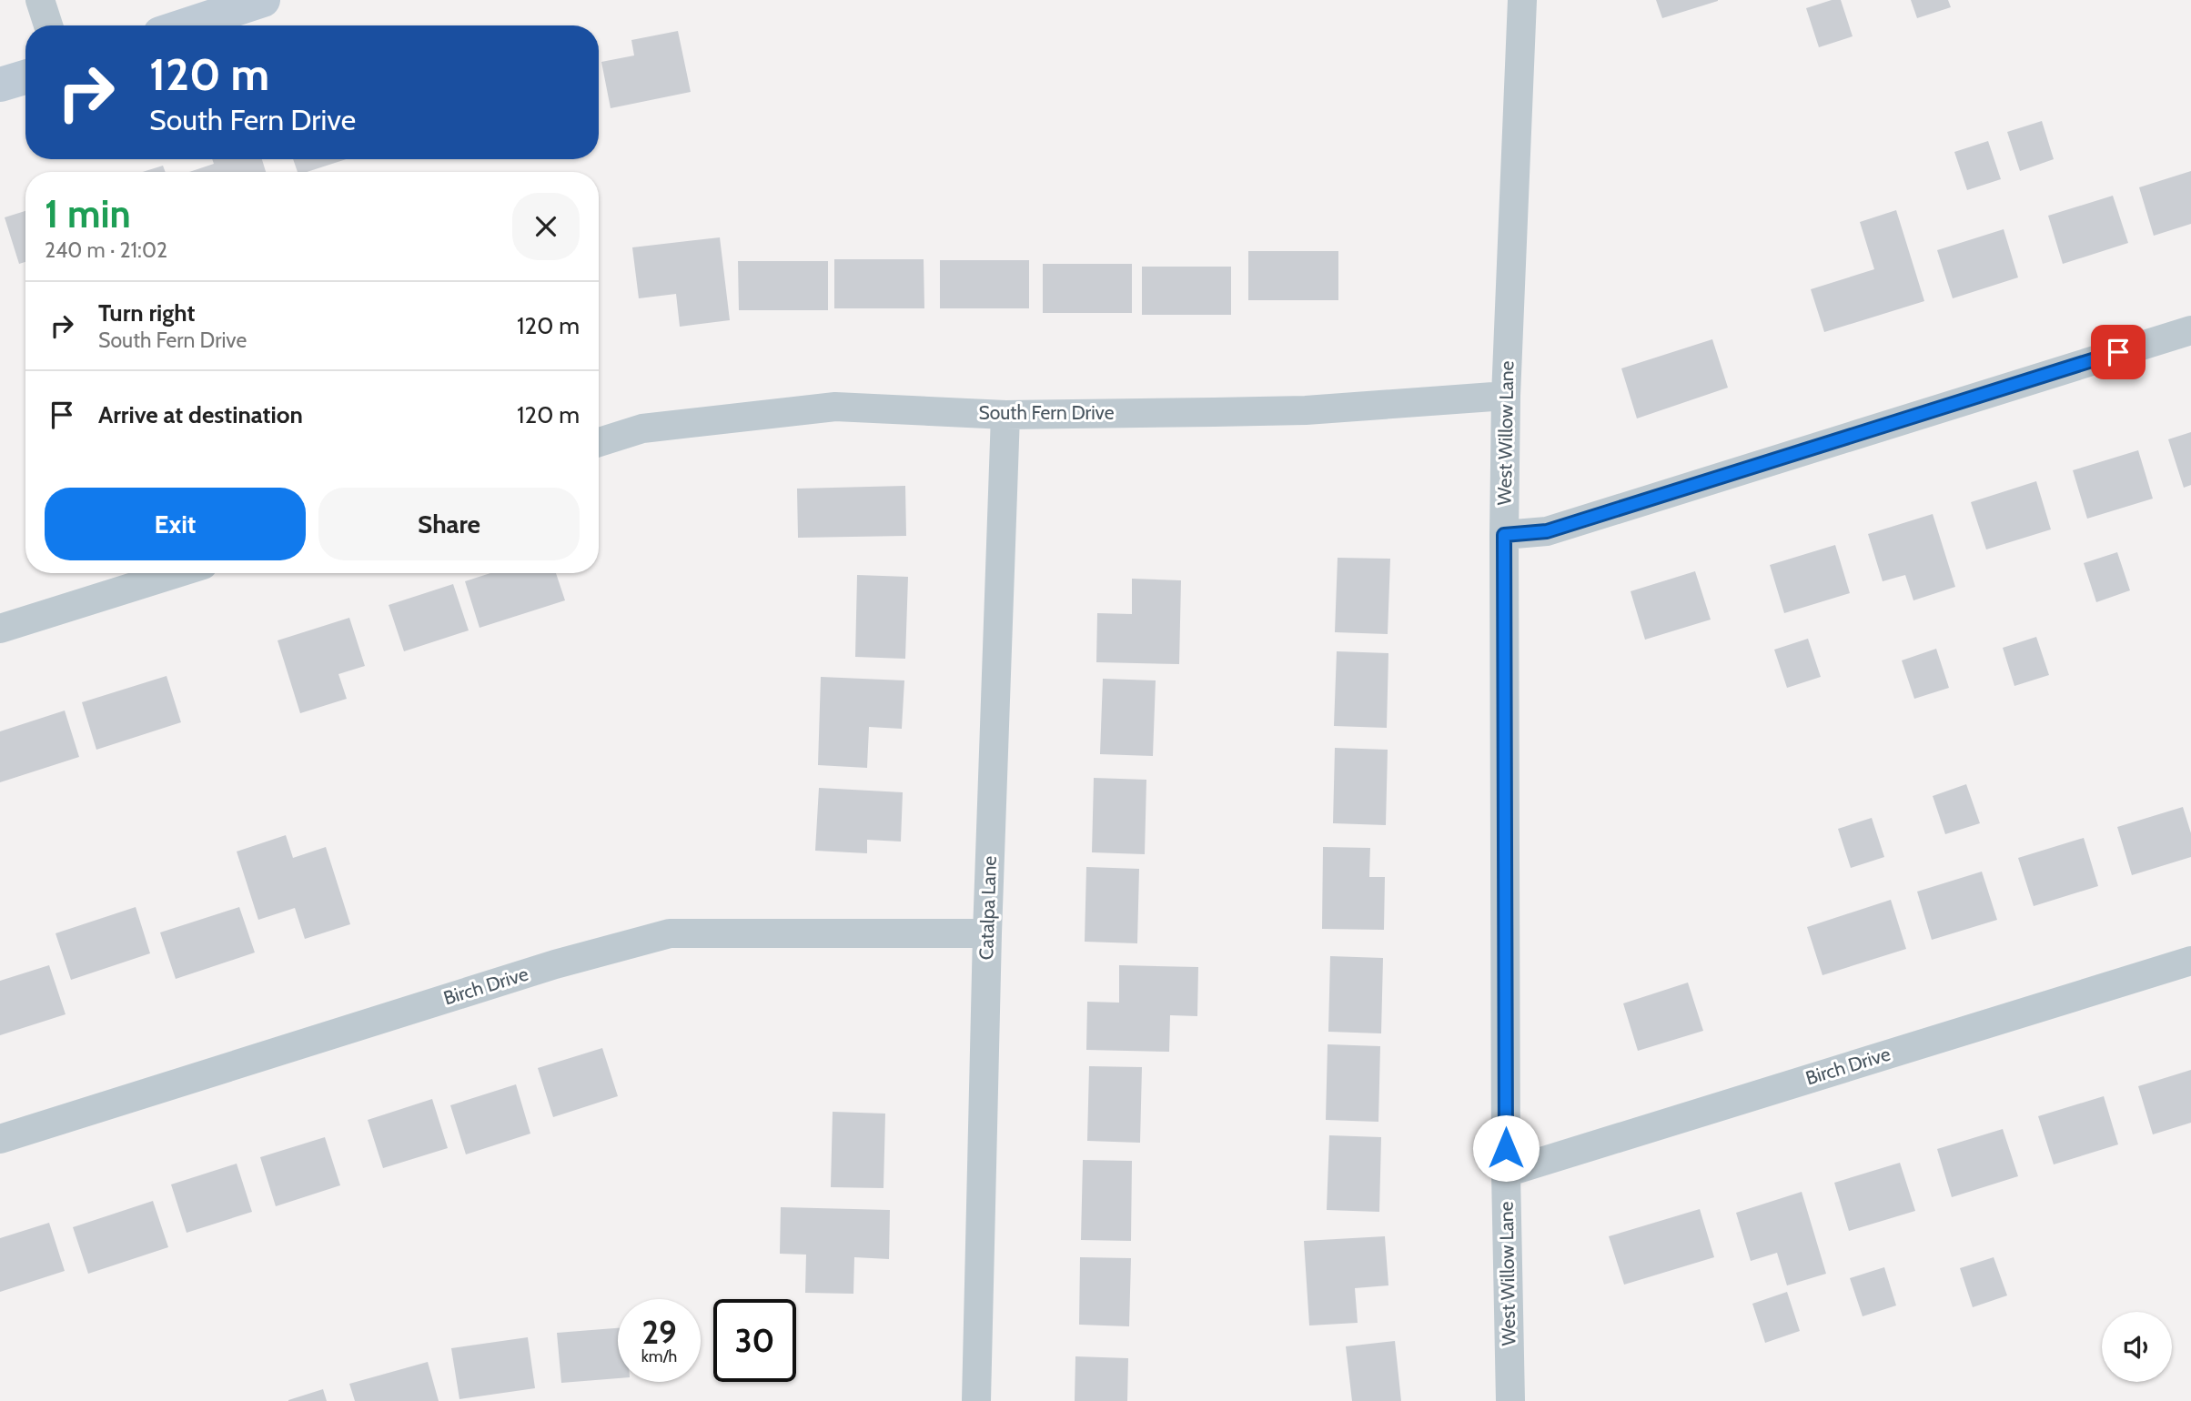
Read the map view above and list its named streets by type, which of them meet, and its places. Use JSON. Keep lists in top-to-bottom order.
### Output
{
  "streets": {
    "street": [
      "South Fern Drive",
      "West Willow Lane",
      "Catalpa Lane",
      "Birch Drive"
    ]
  },
  "crossings": [
    ["South Fern Drive", "West Willow Lane"],
    ["South Fern Drive", "Catalpa Lane"],
    ["West Willow Lane", "Birch Drive"],
    ["Catalpa Lane", "Birch Drive"]
  ],
  "page": {
    "turn": ["120 m", "South Fern Drive"],
    "heading": ["1 min", "240 m · 21:02"],
    "list": [
      {
        "name": "Turn right",
        "note": "South Fern Drive",
        "value": "120 m"
      },
      {
        "name": "Arrive at destination",
        "value": "120 m"
      }
    ],
    "buttons": ["Exit", "Share"],
    "speed": "29 km/h",
    "limit": "30"
  }
}
